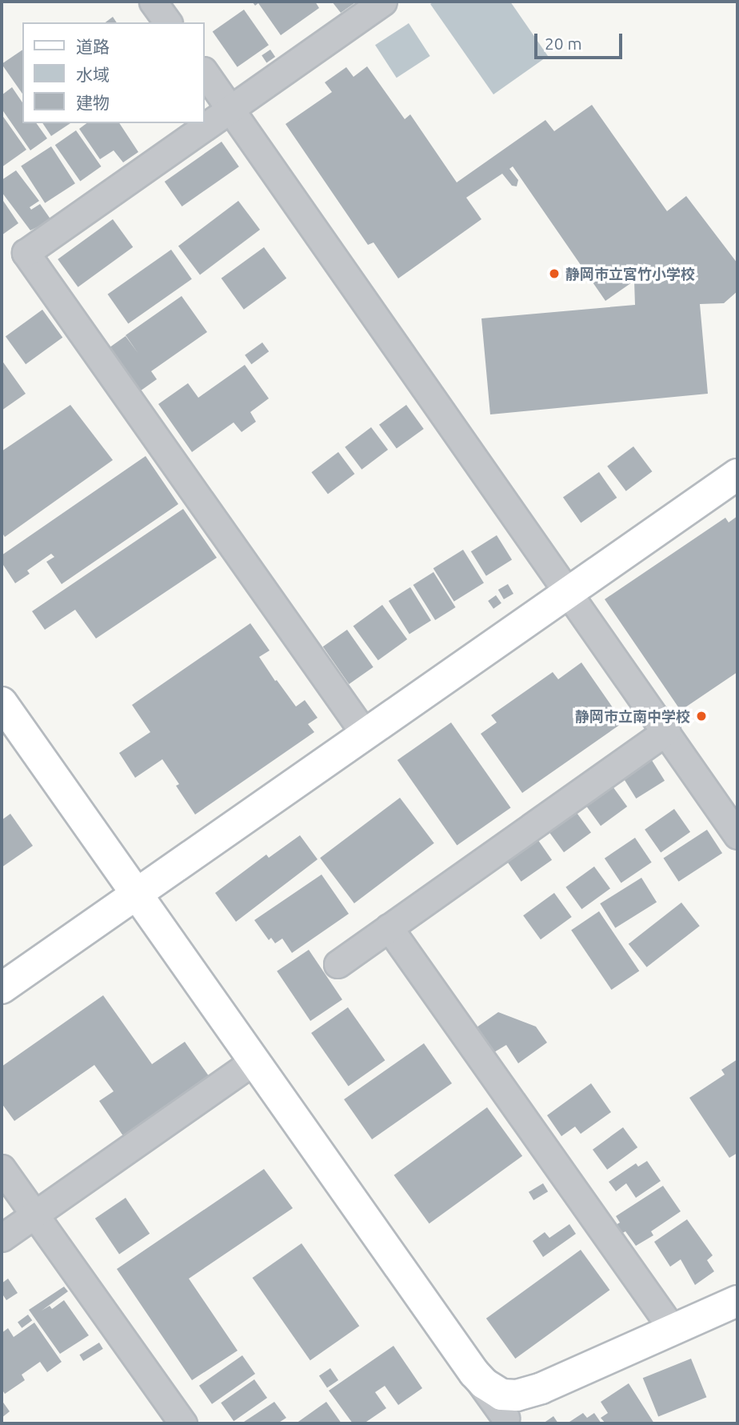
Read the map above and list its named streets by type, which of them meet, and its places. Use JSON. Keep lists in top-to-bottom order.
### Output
{
  "places": ["静岡市立宮竹小学校", "静岡市立南中学校"],
  "legend": ["道路", "水域", "建物"],
  "scale_bar": "20 m"
}
